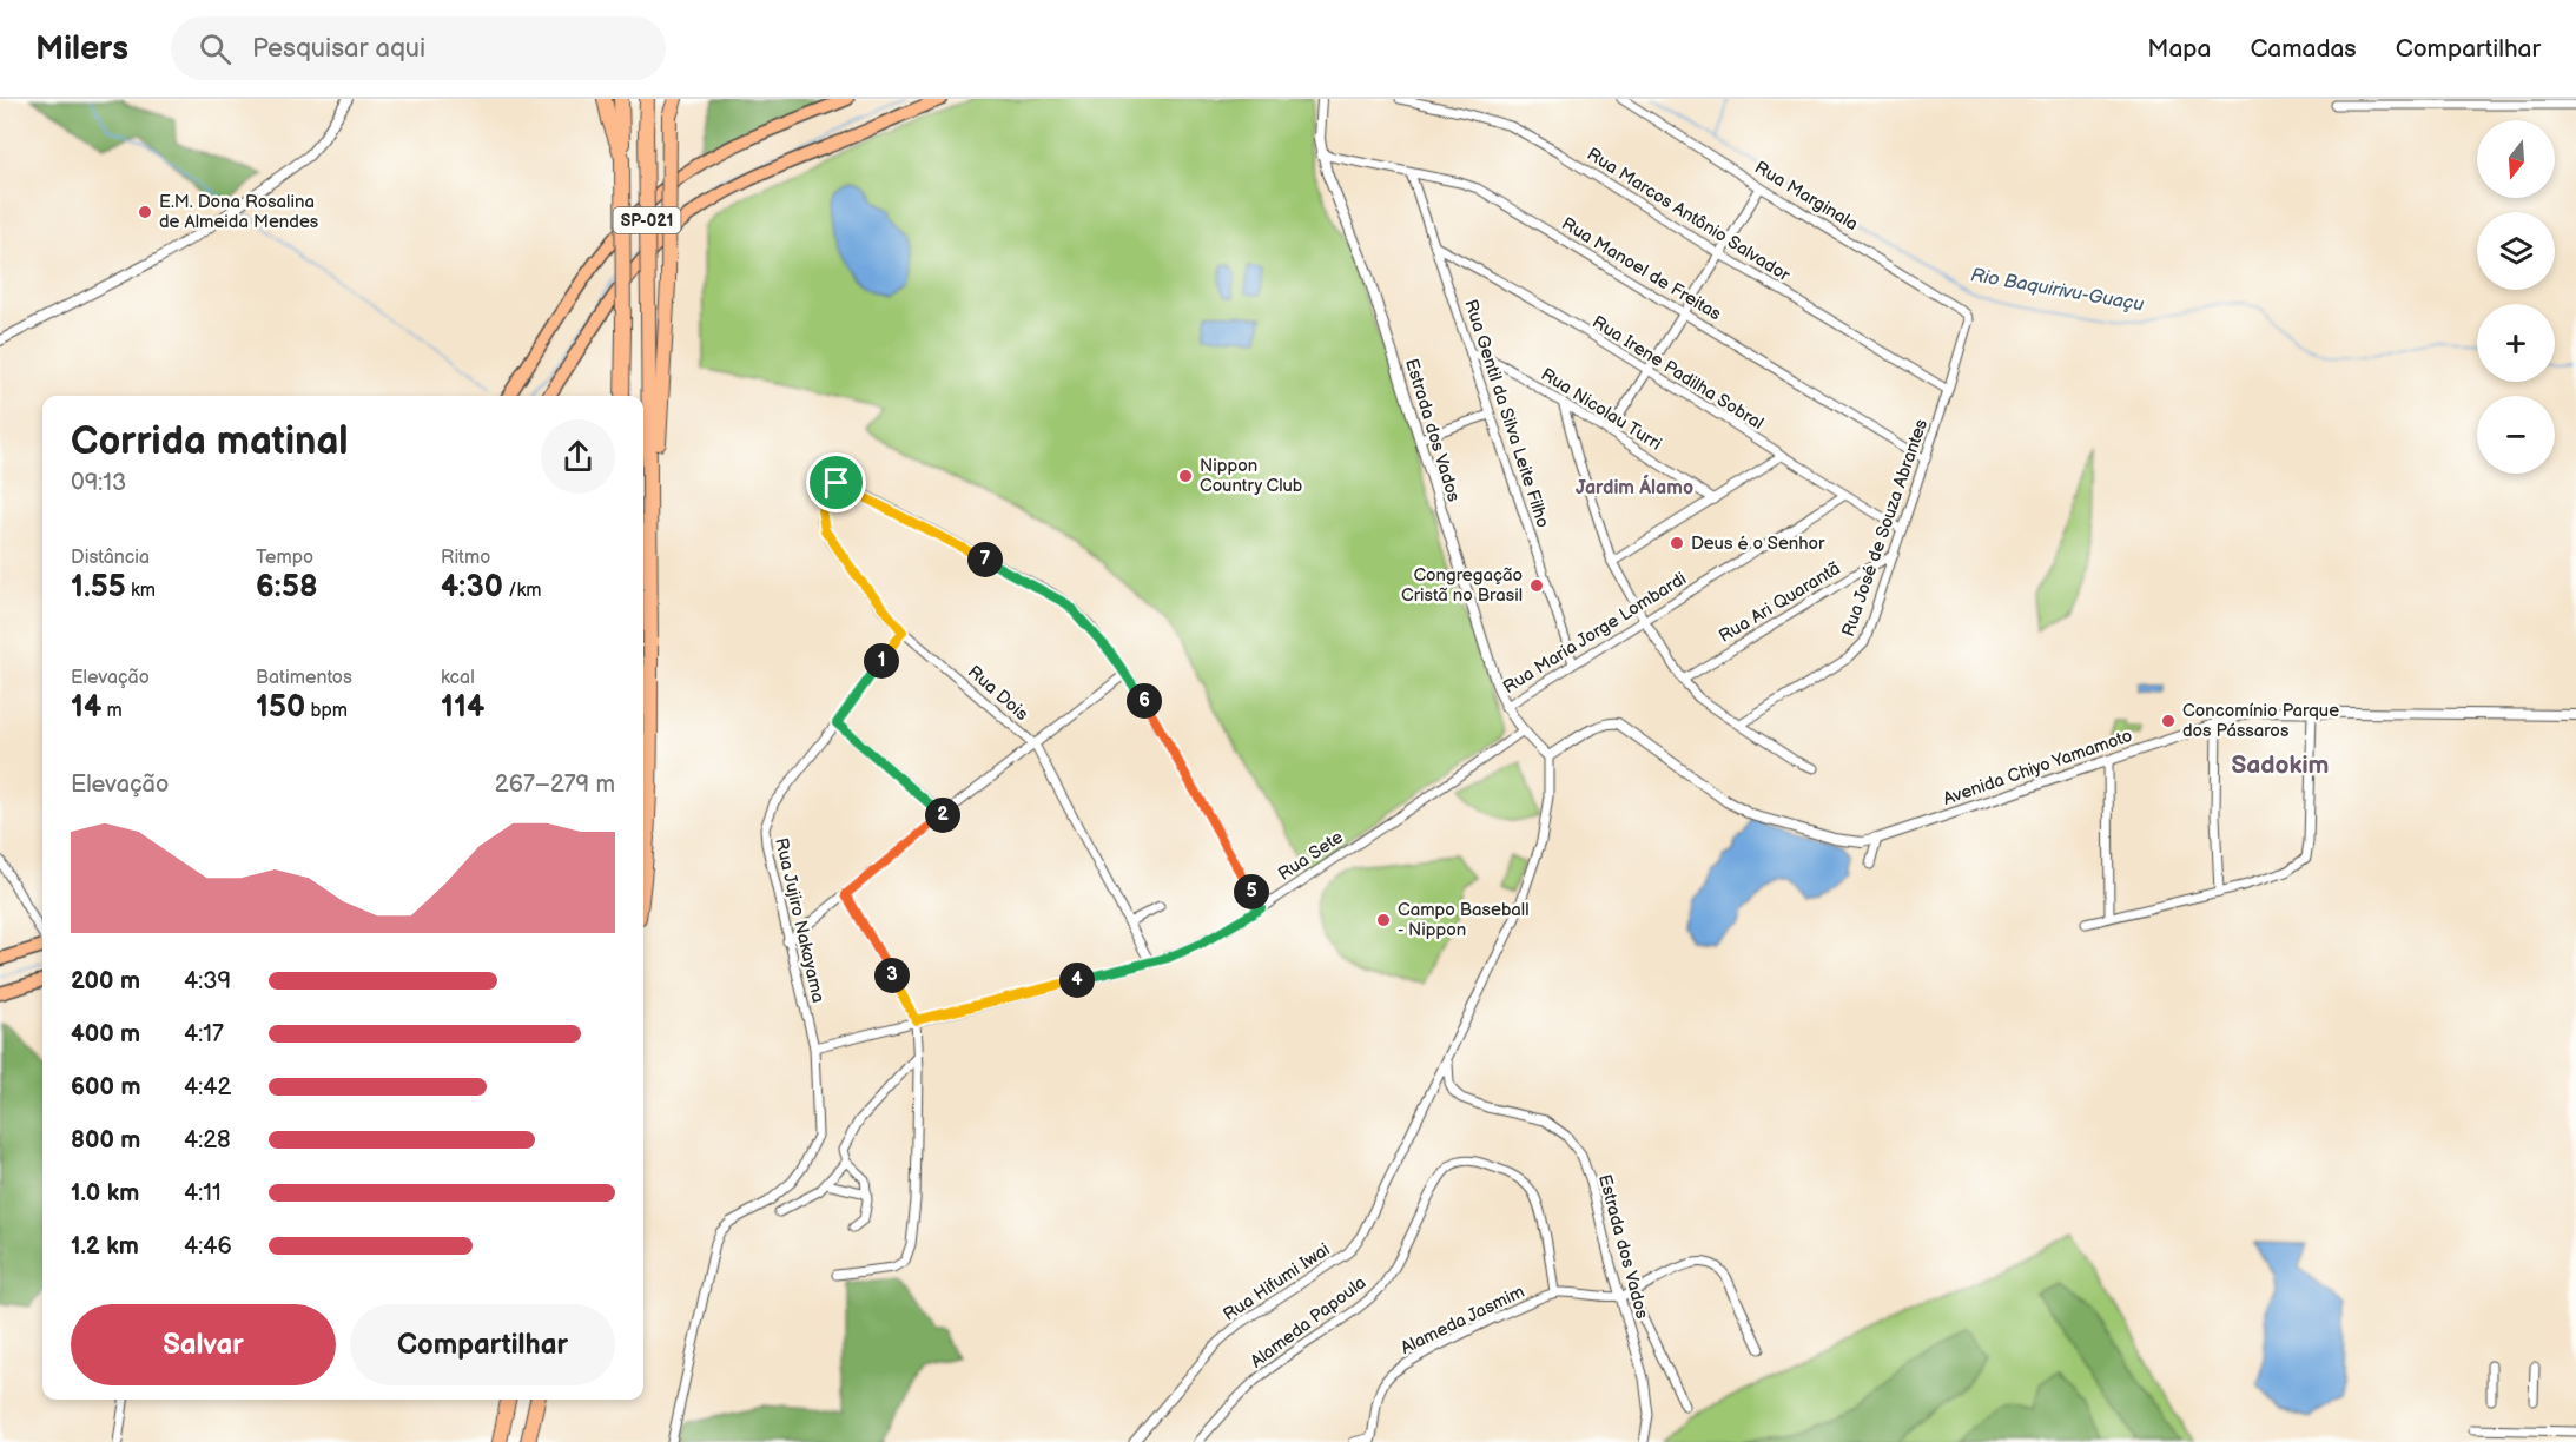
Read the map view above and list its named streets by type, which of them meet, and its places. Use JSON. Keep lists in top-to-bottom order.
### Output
{
  "streets": {
    "highway": ["SP-021"],
    "street": [
      "Rua Marginala",
      "Rua Marcos Antônio Salvador",
      "Rua Manoel de Freitas",
      "Rua Irene Padilha Sobral",
      "Rua Nicolau Turri",
      "Rua Gentil da Silva Leite Filho",
      "Estrada dos Vados",
      "Rua José de Souza Abrantes",
      "Rua Ari Quarantã",
      "Rua Maria Jorge Lombardi",
      "Rua Dois",
      "Avenida Chiyo Yamamoto",
      "Rua Sete",
      "Rua Jujiro Nakayama",
      "Rua Hifumi Iwai",
      "Alameda Jasmim",
      "Alameda Papoula"
    ]
  },
  "crossings": [
    ["Rua Marginala", "Rua José de Souza Abrantes"],
    ["Rua Marcos Antônio Salvador", "Rua José de Souza Abrantes"],
    ["Rua Manoel de Freitas", "Rua Gentil da Silva Leite Filho"],
    ["Rua Manoel de Freitas", "Estrada dos Vados"],
    ["Rua Manoel de Freitas", "Rua José de Souza Abrantes"],
    ["Rua Irene Padilha Sobral", "Rua Gentil da Silva Leite Filho"],
    ["Rua Irene Padilha Sobral", "Rua José de Souza Abrantes"],
    ["Rua Irene Padilha Sobral", "Rua Maria Jorge Lombardi"],
    ["Rua Nicolau Turri", "Rua Gentil da Silva Leite Filho"],
    ["Rua Gentil da Silva Leite Filho", "Rua Maria Jorge Lombardi"],
    ["Estrada dos Vados", "Rua Maria Jorge Lombardi"],
    ["Estrada dos Vados", "Avenida Chiyo Yamamoto"],
    ["Estrada dos Vados", "Rua Sete"],
    ["Estrada dos Vados", "Rua Hifumi Iwai"],
    ["Estrada dos Vados", "Alameda Jasmim"],
    ["Rua José de Souza Abrantes", "Rua Ari Quarantã"],
    ["Rua Dois", "Rua Sete"],
    ["Rua Dois", "Rua Jujiro Nakayama"],
    ["Avenida Chiyo Yamamoto", "Rua Hifumi Iwai"],
    ["Rua Sete", "Rua Jujiro Nakayama"],
    ["Alameda Jasmim", "Alameda Papoula"]
  ],
  "districts": ["Jardim Álamo", "Sadokim"],
  "water": ["Rio Baquirivu-Guaçu"],
  "places": [
    "E.M. Dona Rosalina de Almeida Mendes",
    "Nippon Country Club",
    "Deus é o Senhor",
    "Congregação Cristã no Brasil",
    "Concomínio Parque dos Pássaros",
    "Campo Baseball - Nippon"
  ],
  "north": "bottom",
  "page": {
    "header": "Milers",
    "search": "Pesquisar aqui",
    "nav": ["Mapa", "Camadas", "Compartilhar"],
    "map_buttons": ["+", "−"],
    "heading": ["Corrida matinal", "09:13"],
    "stats": [
      ["Distância", "1.55 km"],
      ["Tempo", "6:58"],
      ["Ritmo", "4:30 /km"],
      ["Elevação", "14 m"],
      ["Batimentos", "150 bpm"],
      ["kcal", "114"]
    ],
    "pins": [
      "7",
      "1",
      "6",
      "2",
      "5",
      "3",
      "4"
    ],
    "chart": ["Elevação", "267–279 m"],
    "list": [
      {
        "name": "200 m",
        "note": "4:39"
      },
      {
        "name": "400 m",
        "note": "4:17"
      },
      {
        "name": "600 m",
        "note": "4:42"
      },
      {
        "name": "800 m",
        "note": "4:28"
      },
      {
        "name": "1.0 km",
        "note": "4:11"
      },
      {
        "name": "1.2 km",
        "note": "4:46"
      }
    ],
    "buttons": ["Salvar", "Compartilhar"]
  }
}
